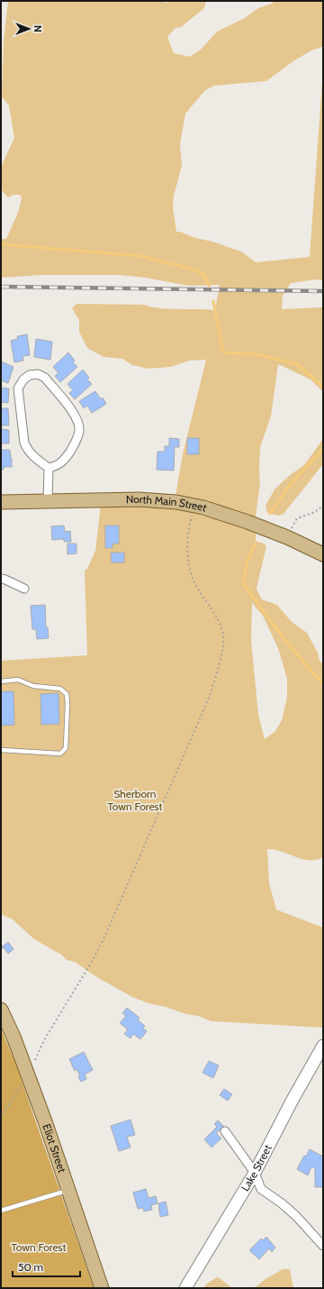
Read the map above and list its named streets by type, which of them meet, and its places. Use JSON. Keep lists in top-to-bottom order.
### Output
{
  "streets": {
    "main road": ["North Main Street", "Eliot Street"],
    "street": ["Lake Street"]
  },
  "parks": ["Sherborn Town Forest", "Town Forest"],
  "scale_bar": "50 m",
  "north": "right"
}
